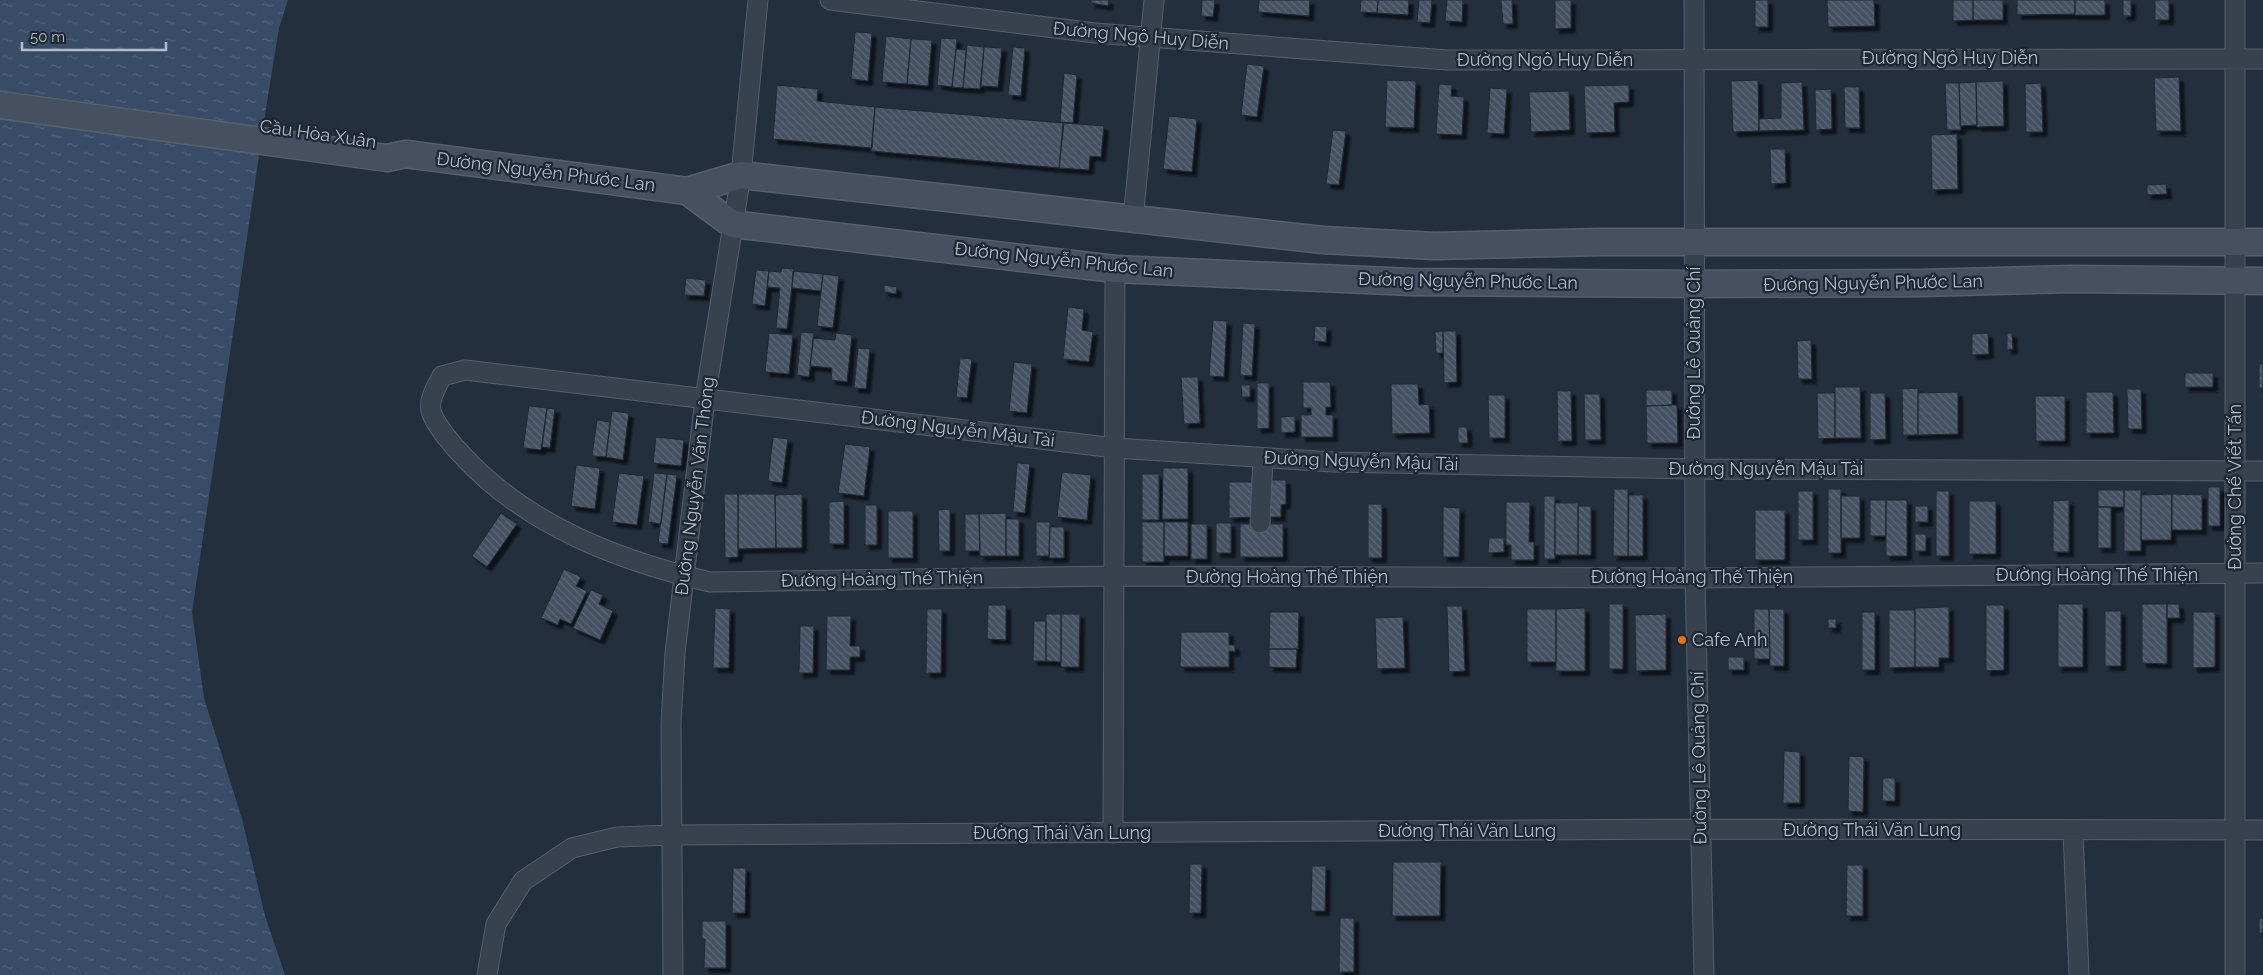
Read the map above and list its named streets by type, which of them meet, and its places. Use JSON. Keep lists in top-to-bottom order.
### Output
{
  "streets": {
    "main road": ["Cầu Hòa Xuân", "Đường Nguyễn Phước Lan"],
    "street": [
      "Đường Ngô Huy Diễn",
      "Đường Lê Quảng Chí",
      "Đường Nguyễn Mậu Tài",
      "Đường Nguyễn Văn Thông",
      "Đường Chế Viết Tấn",
      "Đường Hoàng Thế Thiện",
      "Đường Thái Văn Lung"
    ]
  },
  "crossings": [
    ["Đường Ngô Huy Diễn", "Đường Lê Quảng Chí"],
    ["Đường Ngô Huy Diễn", "Đường Chế Viết Tấn"],
    ["Cầu Hòa Xuân", "Đường Nguyễn Phước Lan"],
    ["Đường Nguyễn Phước Lan", "Đường Lê Quảng Chí"],
    ["Đường Nguyễn Phước Lan", "Đường Nguyễn Văn Thông"],
    ["Đường Nguyễn Phước Lan", "Đường Chế Viết Tấn"],
    ["Đường Lê Quảng Chí", "Đường Nguyễn Mậu Tài"],
    ["Đường Lê Quảng Chí", "Đường Hoàng Thế Thiện"],
    ["Đường Lê Quảng Chí", "Đường Thái Văn Lung"],
    ["Đường Nguyễn Mậu Tài", "Đường Nguyễn Văn Thông"],
    ["Đường Nguyễn Mậu Tài", "Đường Chế Viết Tấn"],
    ["Đường Nguyễn Mậu Tài", "Đường Hoàng Thế Thiện"],
    ["Đường Nguyễn Văn Thông", "Đường Hoàng Thế Thiện"],
    ["Đường Nguyễn Văn Thông", "Đường Thái Văn Lung"],
    ["Đường Chế Viết Tấn", "Đường Hoàng Thế Thiện"],
    ["Đường Chế Viết Tấn", "Đường Thái Văn Lung"]
  ],
  "places": ["Cafe Anh"],
  "scale_bar": "50 m"
}
